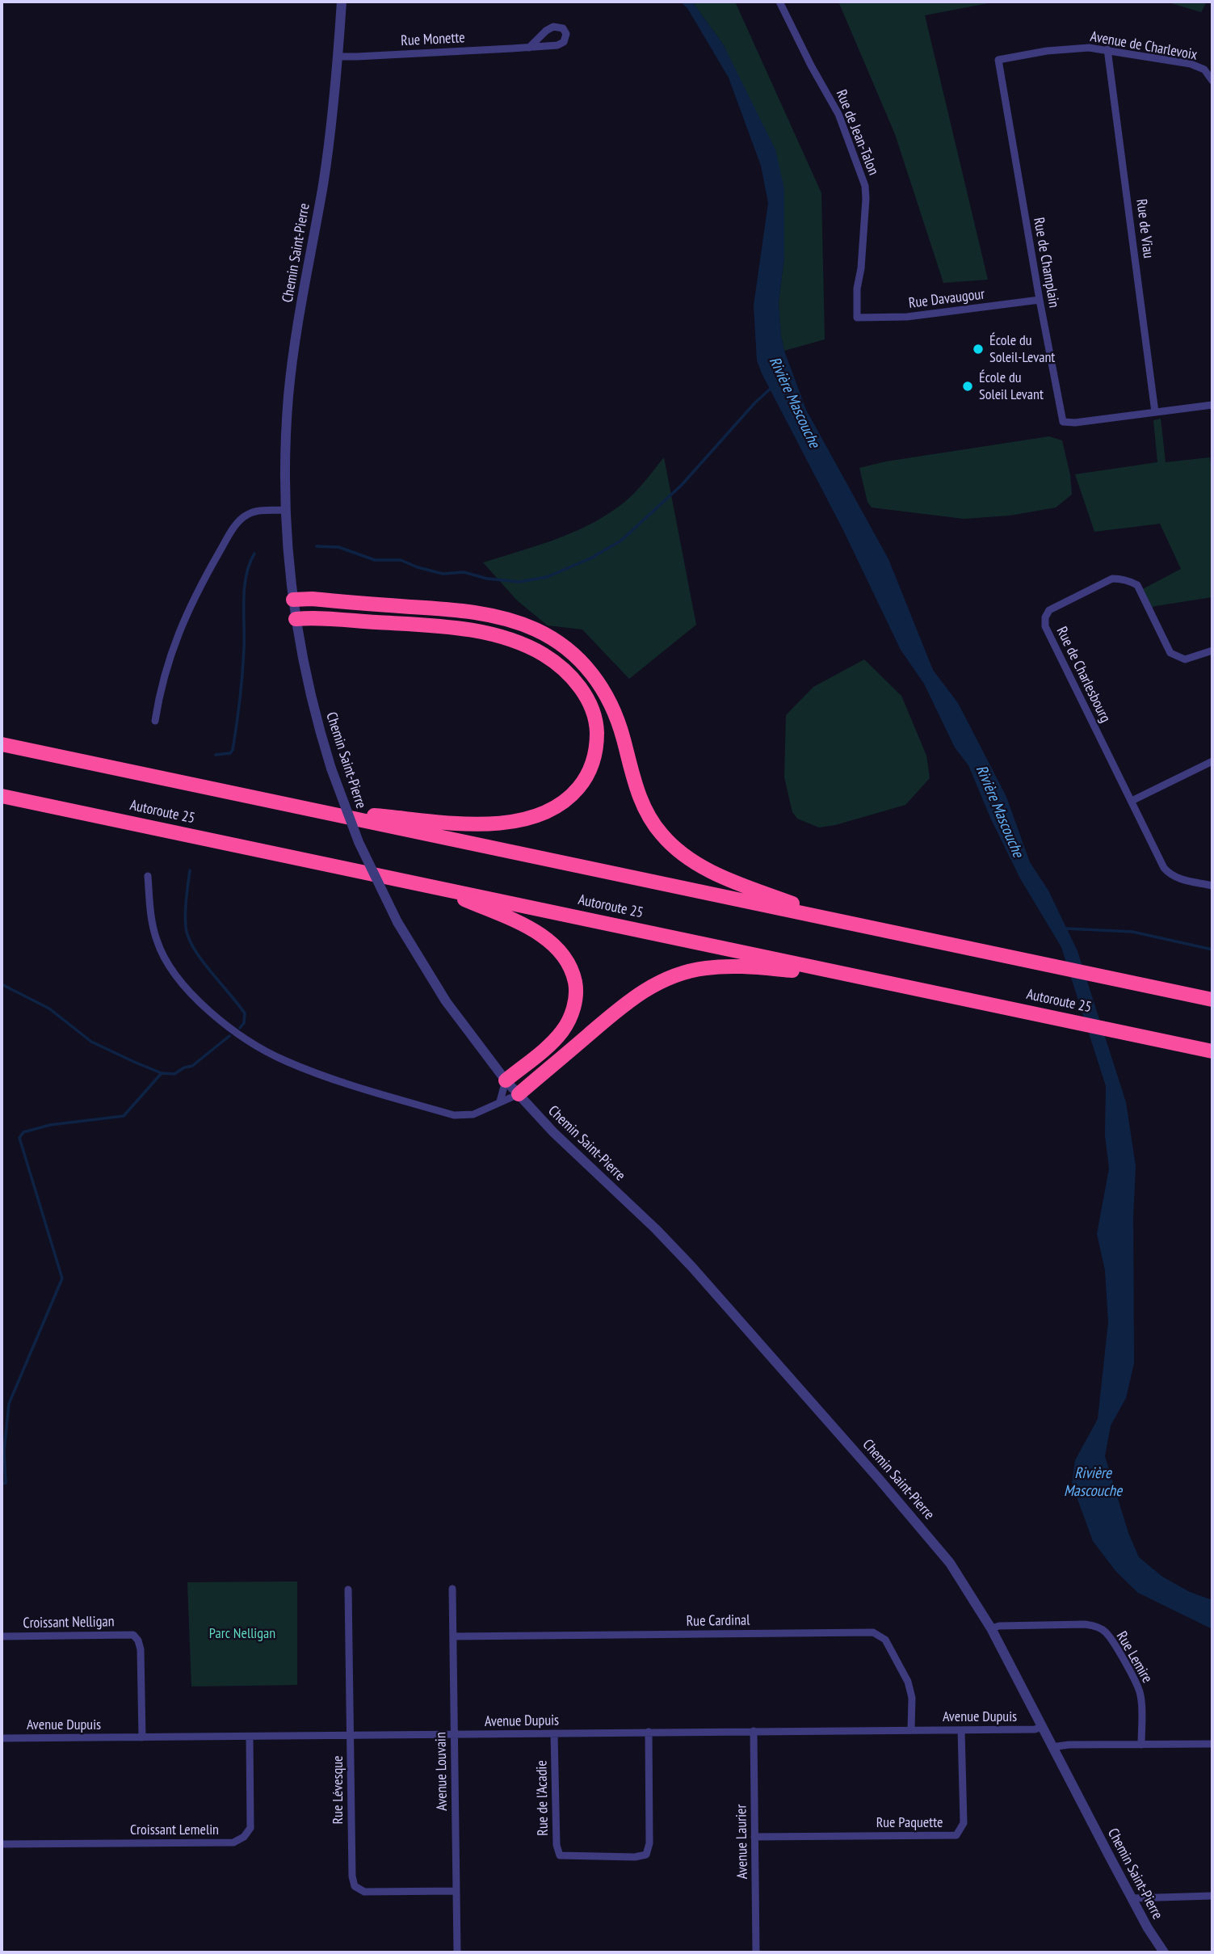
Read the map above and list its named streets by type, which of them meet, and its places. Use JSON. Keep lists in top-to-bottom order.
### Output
{
  "streets": {
    "highway": ["Autoroute 25"],
    "street": [
      "Rue Monette",
      "Avenue de Charlevoix",
      "Rue de Jean-Talon",
      "Rue de Viau",
      "Chemin Saint-Pierre",
      "Rue de Champlain",
      "Rue Davaugour",
      "Rue de Charlesbourg",
      "Rue Cardinal",
      "Croissant Nelligan",
      "Rue Lemire",
      "Avenue Dupuis",
      "Avenue Louvain",
      "Rue Lévesque",
      "Rue de l'Acadie",
      "Rue Paquette",
      "Croissant Lemelin",
      "Avenue Laurier"
    ]
  },
  "crossings": [
    ["Rue Monette", "Chemin Saint-Pierre"],
    ["Avenue de Charlevoix", "Rue de Viau"],
    ["Avenue de Charlevoix", "Rue de Champlain"],
    ["Rue de Jean-Talon", "Rue Davaugour"],
    ["Rue de Viau", "Rue de Champlain"],
    ["Chemin Saint-Pierre", "Rue Lemire"],
    ["Chemin Saint-Pierre", "Avenue Dupuis"],
    ["Rue de Champlain", "Rue Davaugour"],
    ["Rue Cardinal", "Avenue Dupuis"],
    ["Rue Cardinal", "Avenue Louvain"],
    ["Croissant Nelligan", "Avenue Dupuis"],
    ["Avenue Dupuis", "Avenue Louvain"],
    ["Avenue Dupuis", "Rue Lévesque"],
    ["Avenue Dupuis", "Rue de l'Acadie"],
    ["Avenue Dupuis", "Rue Paquette"],
    ["Avenue Dupuis", "Croissant Lemelin"],
    ["Avenue Dupuis", "Avenue Laurier"],
    ["Avenue Louvain", "Rue Lévesque"],
    ["Rue Paquette", "Avenue Laurier"]
  ],
  "water": ["Rivière Mascouche"],
  "parks": ["Parc Nelligan"],
  "places": ["École du Soleil-Levant", "École du Soleil Levant"]
}
